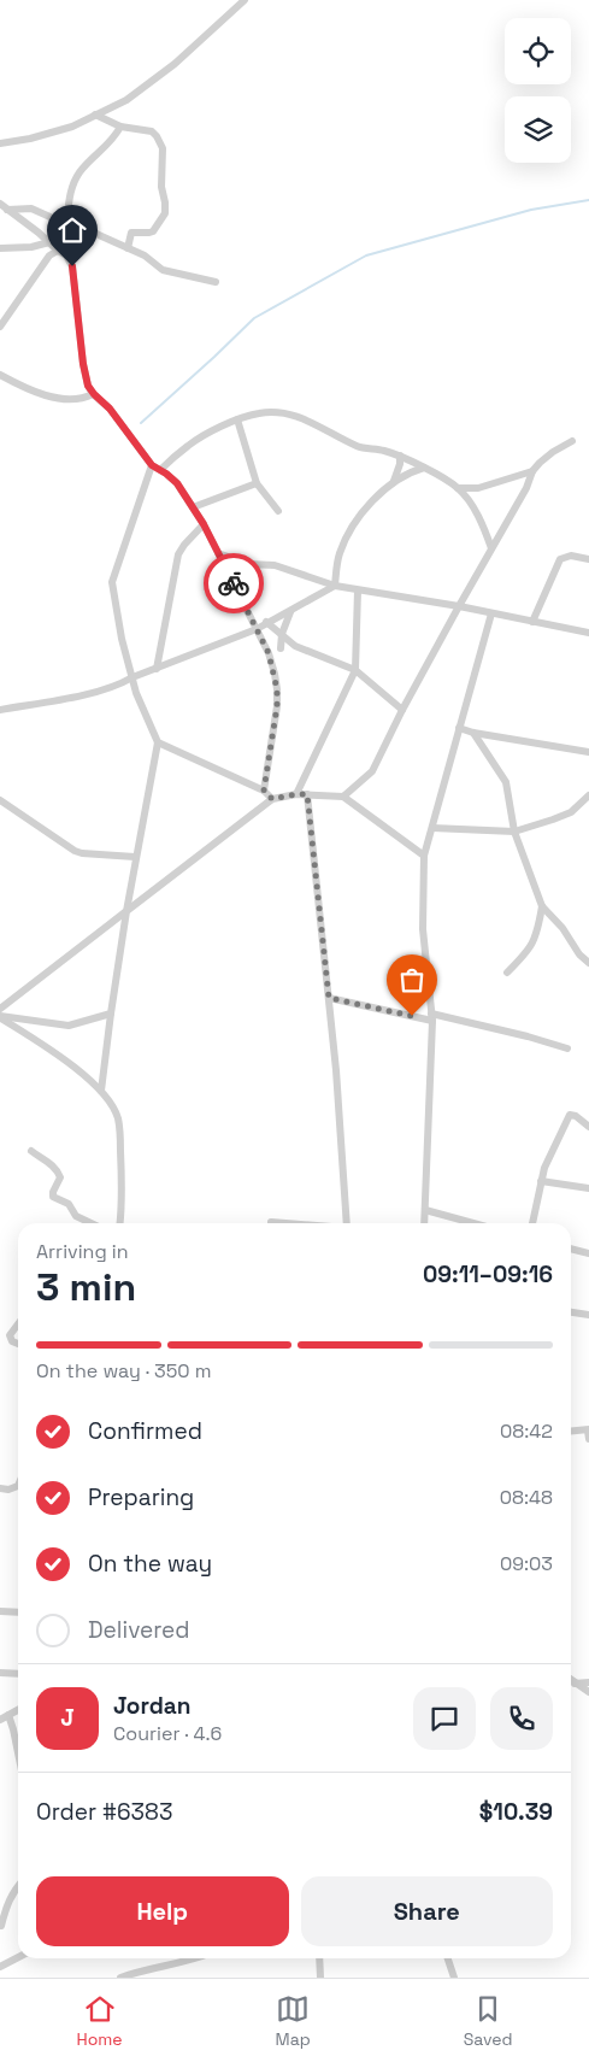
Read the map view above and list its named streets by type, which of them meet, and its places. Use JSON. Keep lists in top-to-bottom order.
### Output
{
  "page": {
    "heading": ["3 min", "Arriving in", "09:11–09:16"],
    "panel": [
      "Jordan",
      "Courier · 4.6",
      "Order #6383",
      "$10.39"
    ],
    "bar": "On the way · 350 m",
    "list": [
      ["Confirmed", "08:42"],
      ["Preparing", "08:48"],
      ["On the way", "09:03"],
      "Delivered"
    ],
    "round": "J",
    "buttons": ["Help", "Share"],
    "tabs": ["Home", "Map", "Saved"]
  }
}
